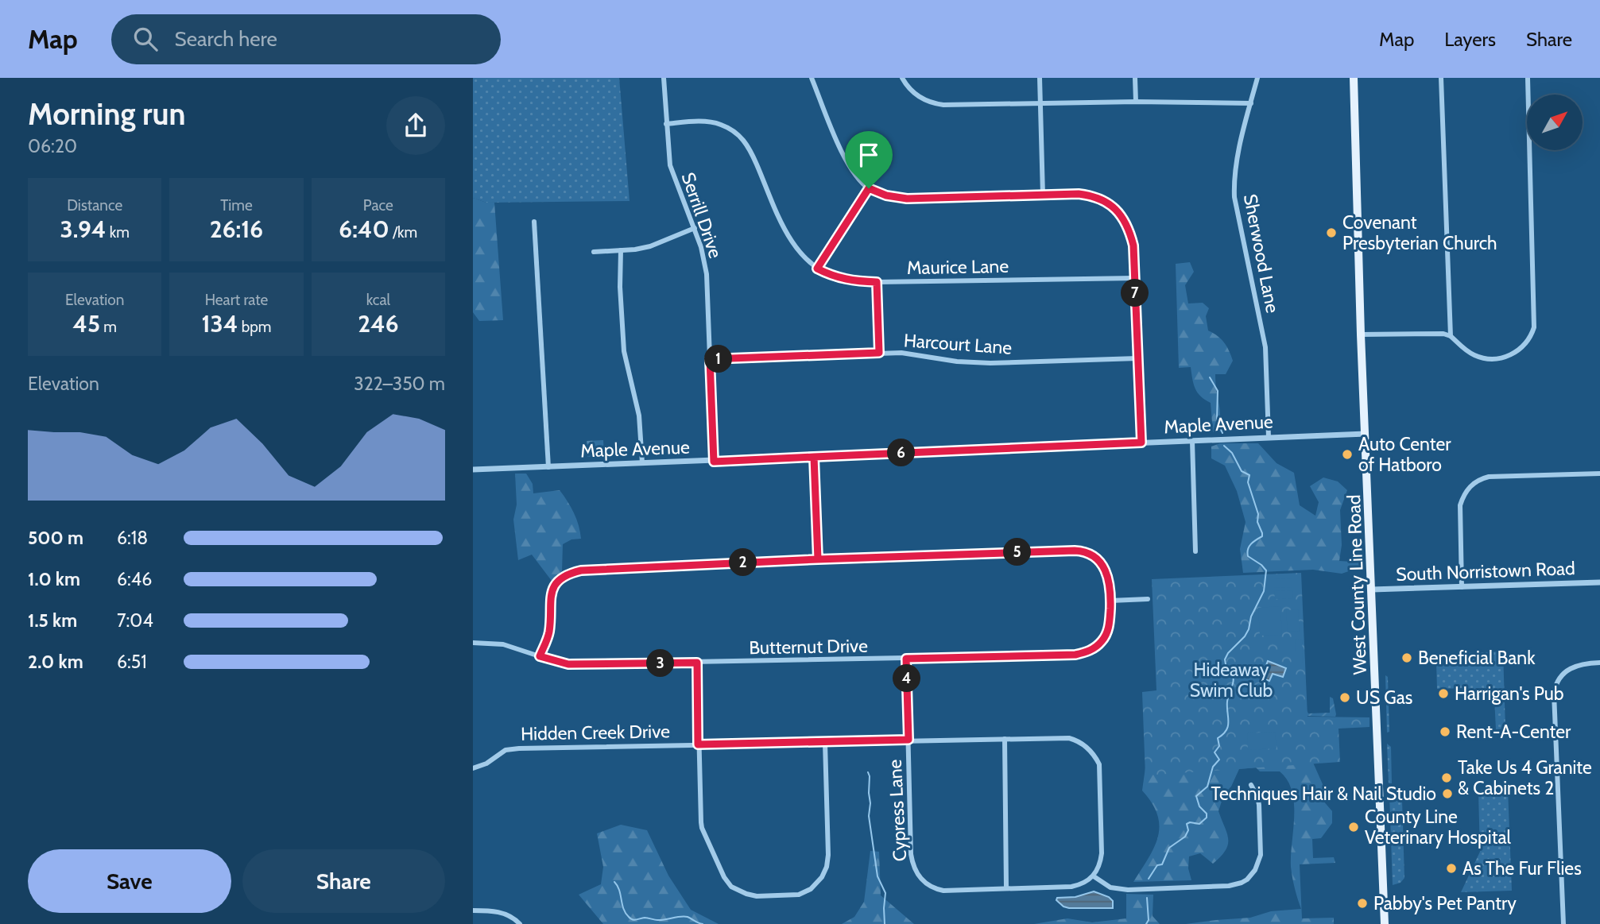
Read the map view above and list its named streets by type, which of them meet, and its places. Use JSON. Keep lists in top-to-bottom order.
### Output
{
  "streets": {
    "main road": ["West County Line Road"],
    "street": [
      "Serrill Drive",
      "Sherwood Lane",
      "Maurice Lane",
      "Harcourt Lane",
      "Maple Avenue",
      "South Norristown Road",
      "Butternut Drive",
      "Hidden Creek Drive",
      "Cypress Lane"
    ]
  },
  "crossings": [
    ["Serrill Drive", "Maurice Lane"],
    ["Serrill Drive", "Harcourt Lane"],
    ["Serrill Drive", "Maple Avenue"],
    ["Sherwood Lane", "Maple Avenue"],
    ["Maple Avenue", "West County Line Road"],
    ["South Norristown Road", "West County Line Road"],
    ["Butternut Drive", "Cypress Lane"],
    ["Hidden Creek Drive", "Cypress Lane"]
  ],
  "parks": ["Hideaway Swim Club"],
  "places": [
    "Covenant Presbyterian Church",
    "Auto Center of Hatboro",
    "Beneficial Bank",
    "Harrigan's Pub",
    "US Gas",
    "Rent-A-Center",
    "Take Us 4 Granite & Cabinets 2",
    "Techniques Hair & Nail Studio",
    "County Line Veterinary Hospital",
    "As The Fur Flies",
    "Pabby's Pet Pantry"
  ],
  "north": "top right",
  "page": {
    "header": "Map",
    "search": "Search here",
    "nav": ["Map", "Layers", "Share"],
    "heading": ["Morning run", "06:20"],
    "stats": [
      ["Distance", "3.94 km"],
      ["Time", "26:16"],
      ["Pace", "6:40 /km"],
      ["Elevation", "45 m"],
      ["Heart rate", "134 bpm"],
      ["kcal", "246"]
    ],
    "pins": [
      "7",
      "1",
      "6",
      "5",
      "2",
      "3",
      "4"
    ],
    "chart": ["Elevation", "322–350 m"],
    "list": [
      {
        "name": "500 m",
        "note": "6:18"
      },
      {
        "name": "1.0 km",
        "note": "6:46"
      },
      {
        "name": "1.5 km",
        "note": "7:04"
      },
      {
        "name": "2.0 km",
        "note": "6:51"
      }
    ],
    "buttons": ["Save", "Share"]
  }
}
